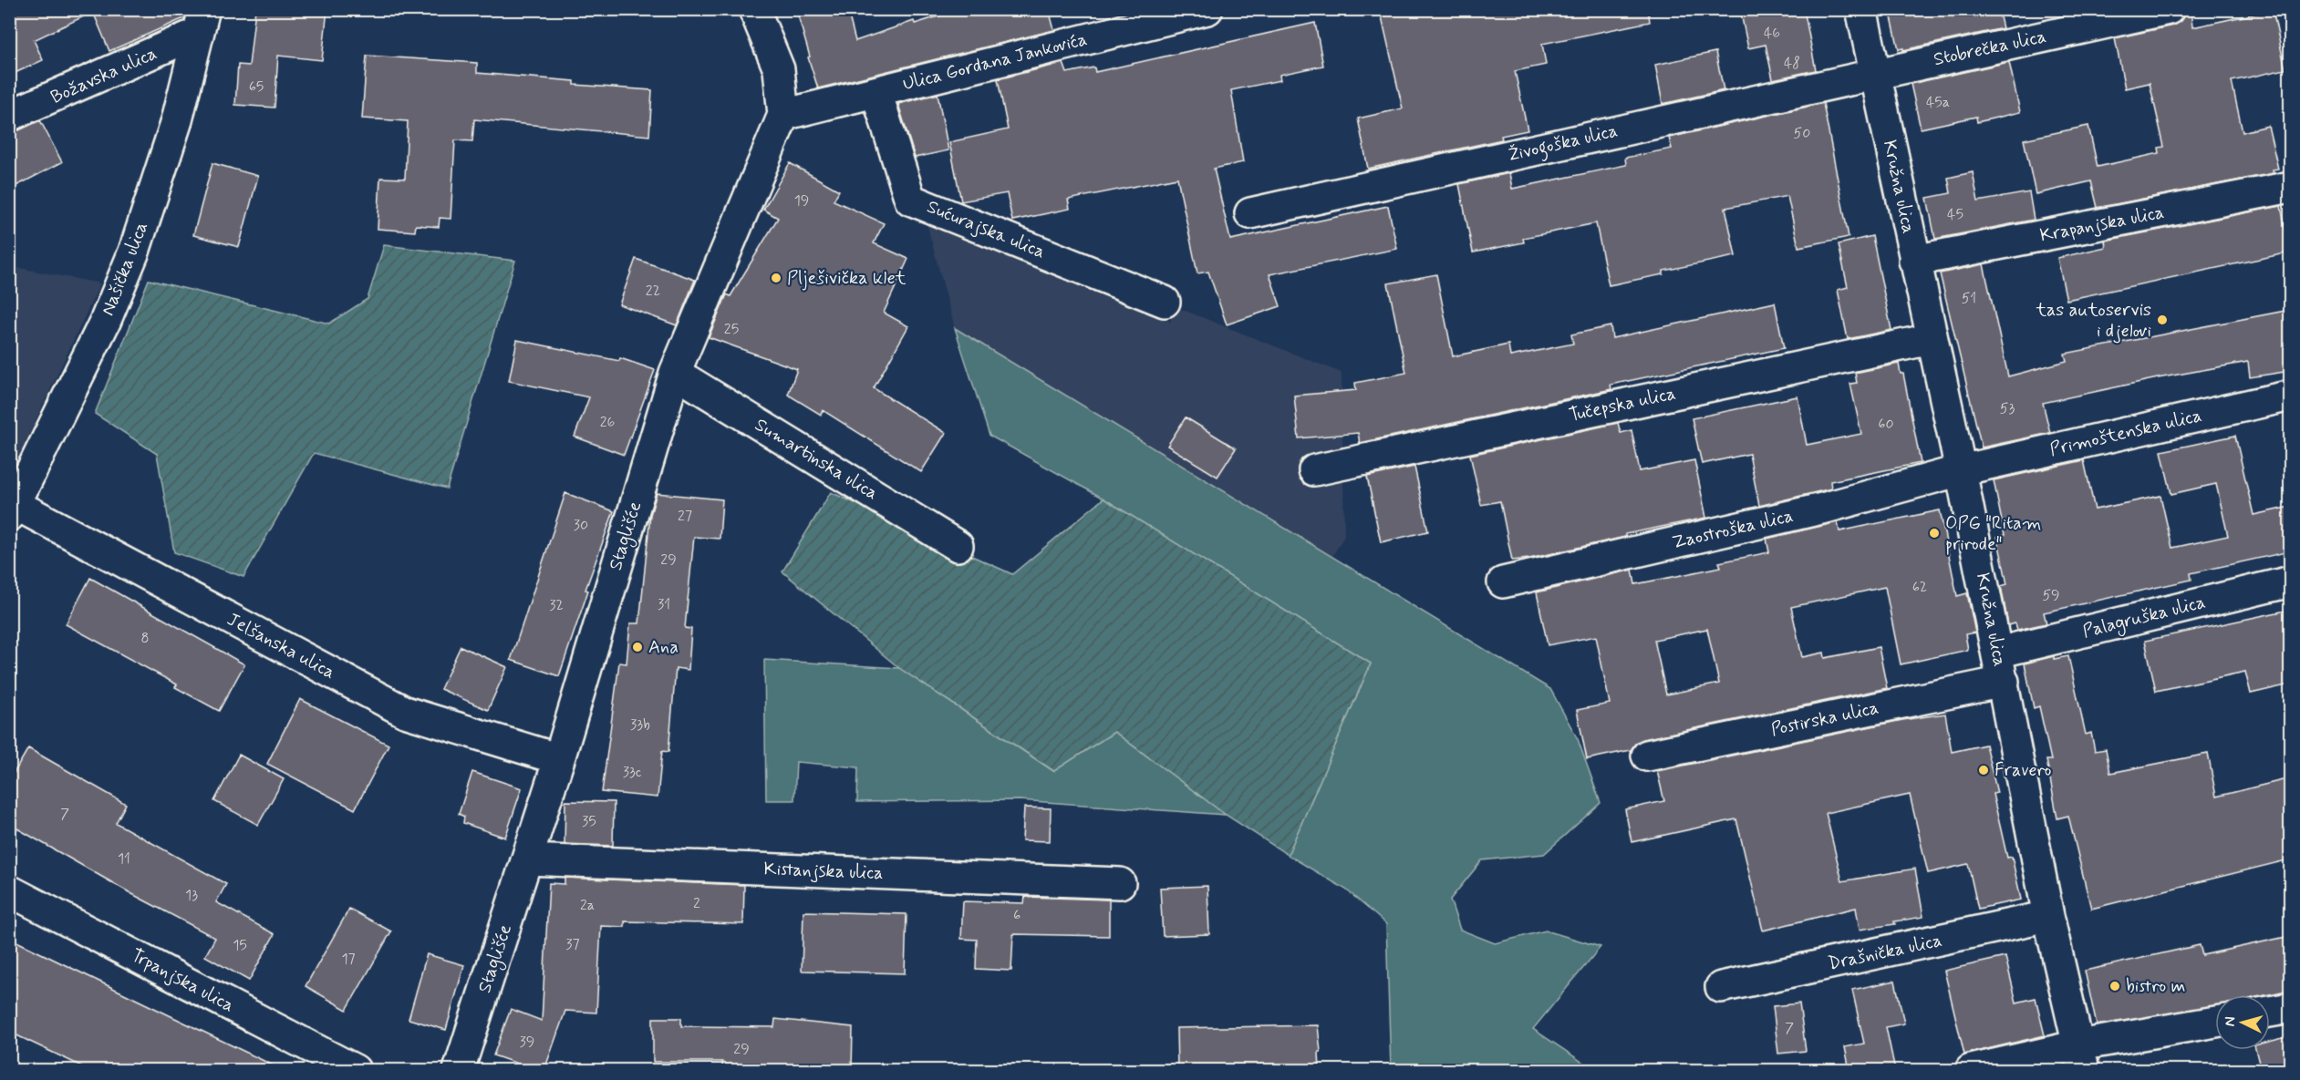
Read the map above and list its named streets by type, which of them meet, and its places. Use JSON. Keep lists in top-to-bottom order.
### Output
{
  "streets": {
    "street": [
      "Stobrečka ulica",
      "Ulica Gordana Jankovića",
      "Božavska ulica",
      "Živogoška ulica",
      "Kružna ulica",
      "Krapanjska ulica",
      "Sućurajska ulica",
      "Našička ulica",
      "Tučepska ulica",
      "Primoštenska ulica",
      "Sumartinska ulica",
      "Zaostroška ulica",
      "Staglišće",
      "Palagruška ulica",
      "Jelšanska ulica",
      "Postirska ulica",
      "Kistanjska ulica",
      "Drašnička ulica",
      "Trpanjska ulica"
    ]
  },
  "crossings": [
    ["Stobrečka ulica", "Živogoška ulica"],
    ["Stobrečka ulica", "Kružna ulica"],
    ["Ulica Gordana Jankovića", "Sućurajska ulica"],
    ["Ulica Gordana Jankovića", "Staglišće"],
    ["Božavska ulica", "Našička ulica"],
    ["Živogoška ulica", "Kružna ulica"],
    ["Kružna ulica", "Krapanjska ulica"],
    ["Kružna ulica", "Tučepska ulica"],
    ["Kružna ulica", "Primoštenska ulica"],
    ["Kružna ulica", "Zaostroška ulica"],
    ["Kružna ulica", "Palagruška ulica"],
    ["Kružna ulica", "Postirska ulica"],
    ["Kružna ulica", "Drašnička ulica"],
    ["Našička ulica", "Jelšanska ulica"],
    ["Primoštenska ulica", "Zaostroška ulica"],
    ["Sumartinska ulica", "Staglišće"],
    ["Staglišće", "Jelšanska ulica"],
    ["Staglišće", "Kistanjska ulica"]
  ],
  "places": [
    "Plješivička klet",
    "tas autoservis i djelovi",
    "OPG \"Ritam prirode\"",
    "Ana",
    "Fravero",
    "bistro m"
  ],
  "house_numbers": [
    "46",
    "48",
    "65",
    "45a",
    "50",
    "19",
    "45",
    "22",
    "51",
    "25",
    "53",
    "26",
    "60",
    "27",
    "30",
    "29",
    "62",
    "59",
    "31",
    "32",
    "8",
    "33b",
    "33c",
    "7",
    "35",
    "11",
    "13",
    "2",
    "2a",
    "6",
    "37",
    "15",
    "17",
    "7",
    "39",
    "29"
  ],
  "north": "left"
}
